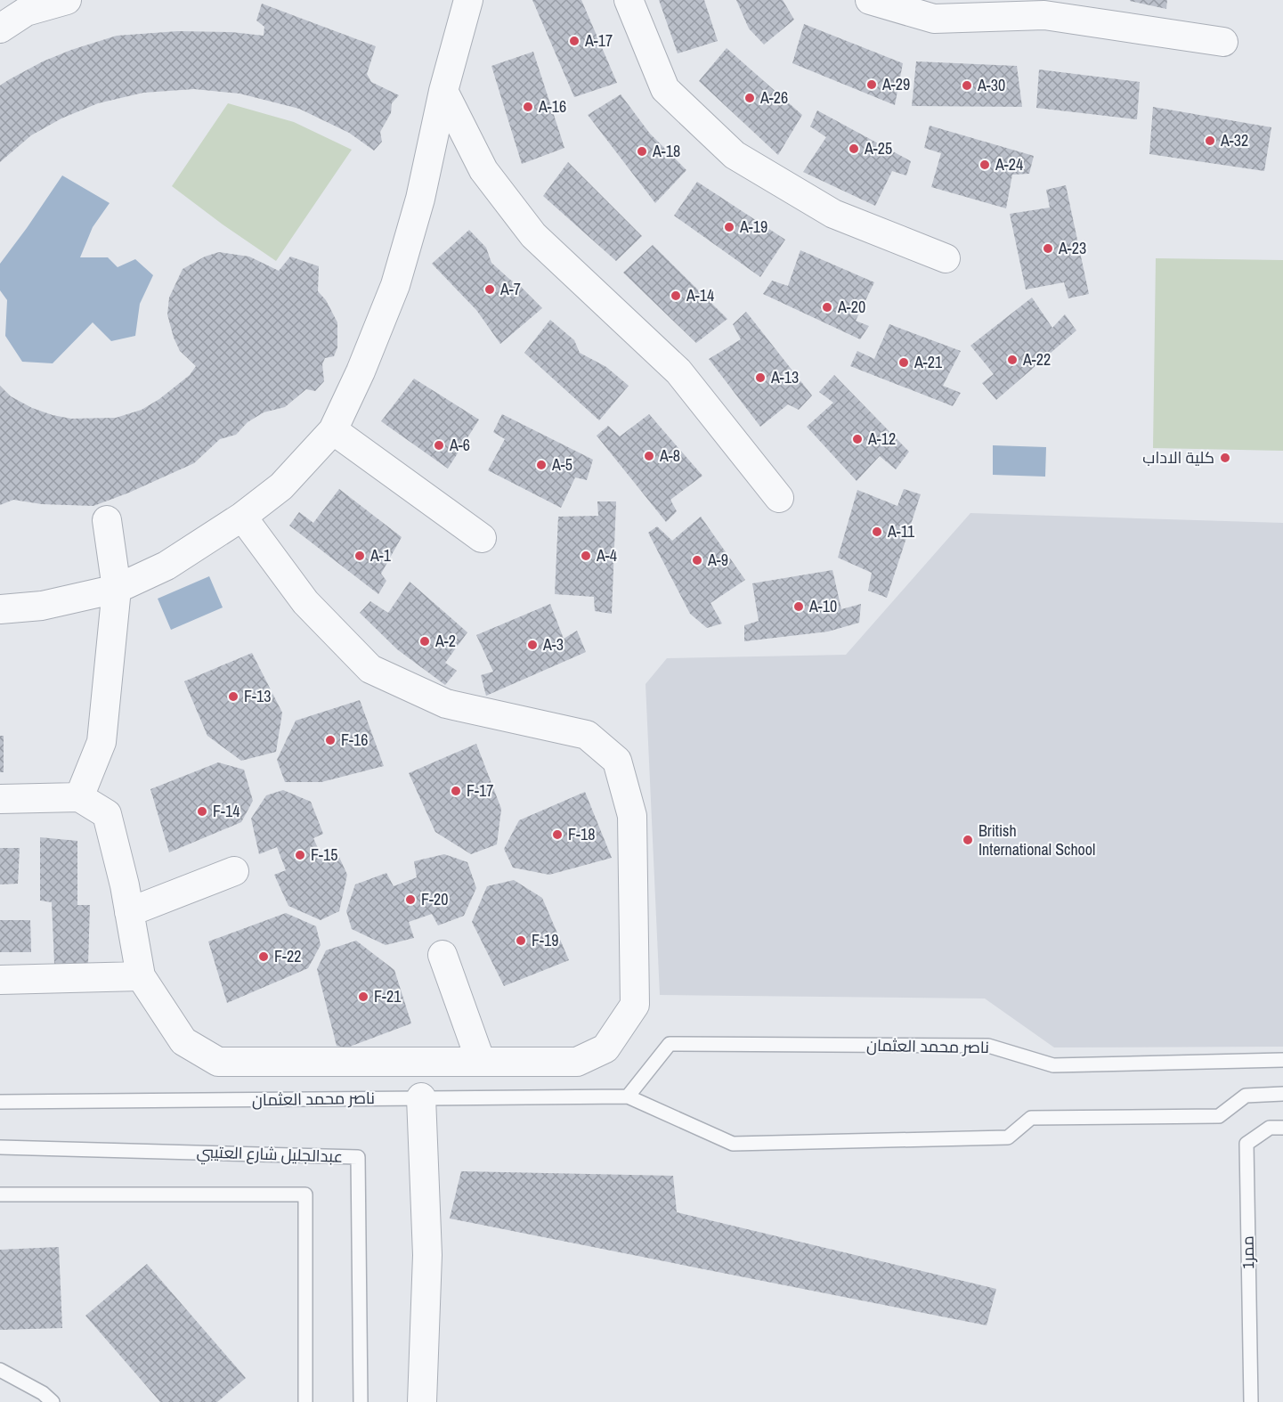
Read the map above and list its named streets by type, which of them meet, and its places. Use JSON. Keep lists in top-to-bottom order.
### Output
{
  "streets": {
    "lane": ["ناصر محمد العثمان", "عبدالجليل شارع العتيبي", "ممر1"]
  },
  "places": [
    "A-17",
    "A-29",
    "A-30",
    "A-26",
    "A-16",
    "A-32",
    "A-25",
    "A-18",
    "A-24",
    "A-19",
    "A-23",
    "A-7",
    "A-14",
    "A-20",
    "A-22",
    "A-21",
    "A-13",
    "A-12",
    "A-6",
    "A-8",
    "كلية الاداب",
    "A-5",
    "A-11",
    "A-1",
    "A-4",
    "A-9",
    "A-10",
    "A-2",
    "A-3",
    "F-13",
    "F-16",
    "F-17",
    "F-14",
    "F-18",
    "British International School",
    "F-15",
    "F-20",
    "F-19",
    "F-22",
    "F-21"
  ]
}
